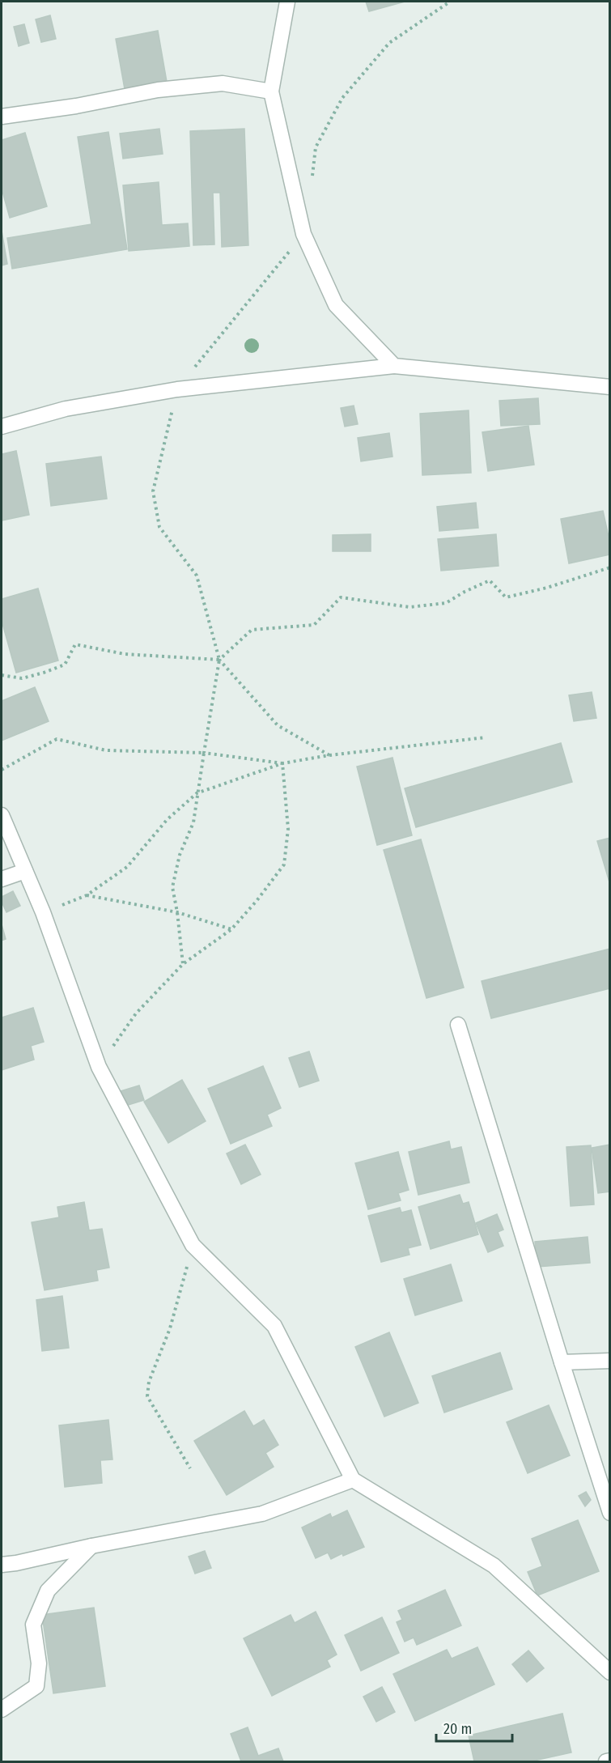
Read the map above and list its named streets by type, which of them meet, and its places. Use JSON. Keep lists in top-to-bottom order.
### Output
{
  "scale_bar": "20 m"
}
